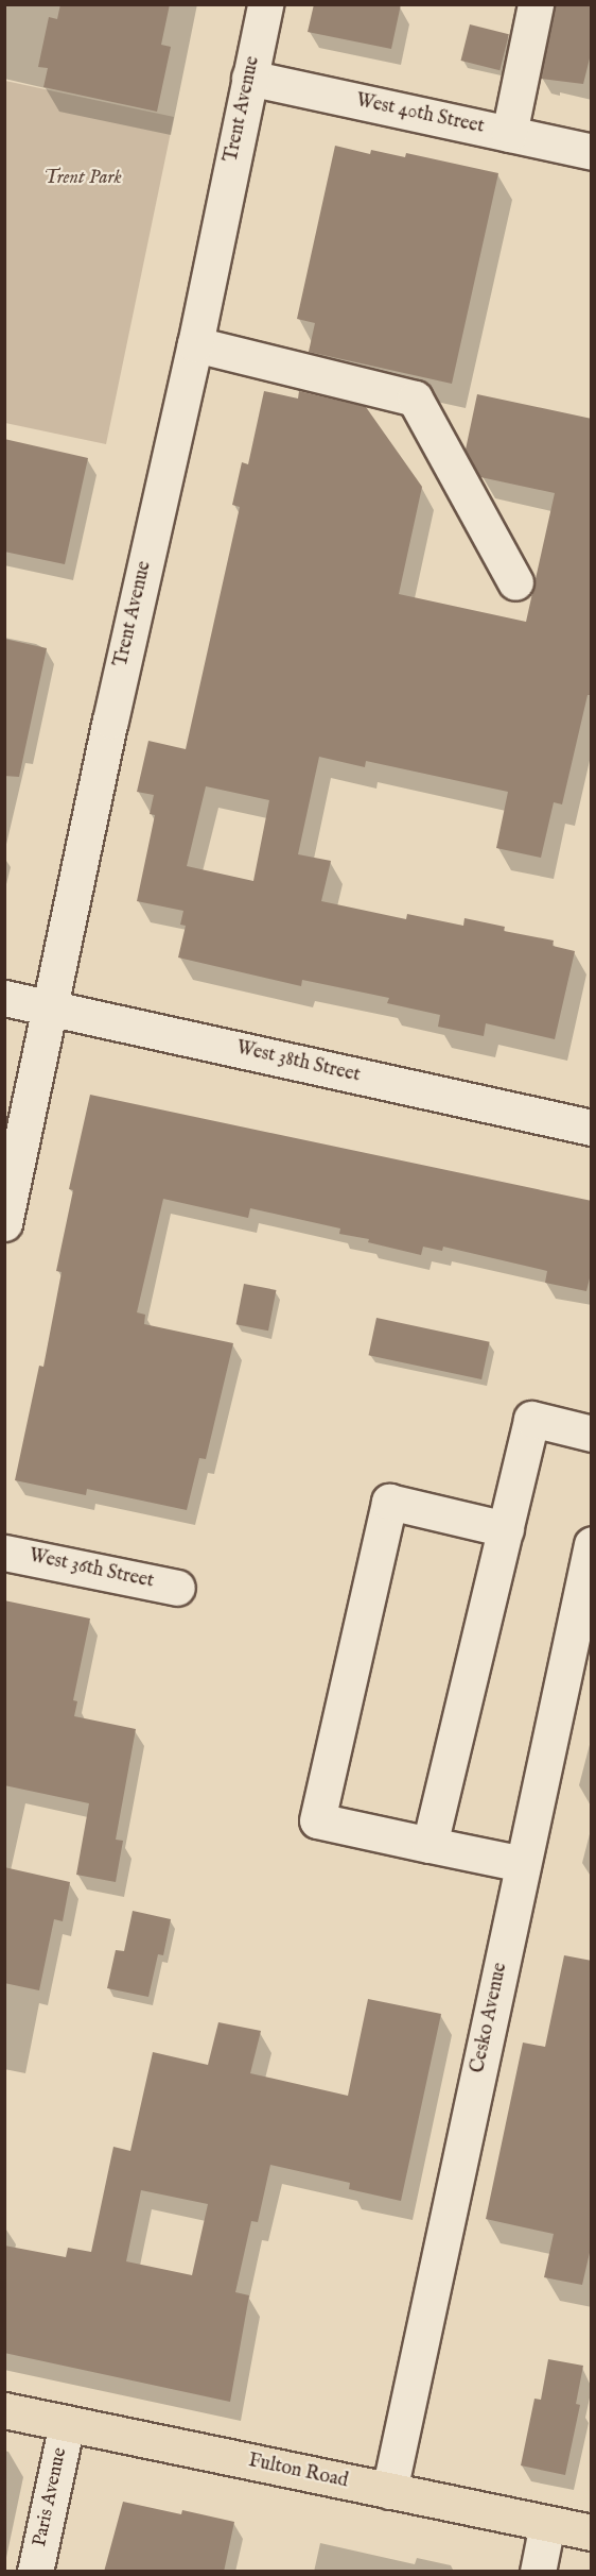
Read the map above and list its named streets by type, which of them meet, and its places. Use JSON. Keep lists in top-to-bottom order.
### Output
{
  "streets": {
    "main road": ["Fulton Road"],
    "street": [
      "Trent Avenue",
      "West 40th Street",
      "West 38th Street",
      "West 36th Street",
      "Cesko Avenue",
      "Paris Avenue"
    ]
  },
  "crossings": [
    ["Trent Avenue", "West 40th Street"],
    ["Trent Avenue", "West 38th Street"],
    ["Cesko Avenue", "Fulton Road"],
    ["Fulton Road", "Paris Avenue"]
  ],
  "parks": ["Trent Park"]
}
